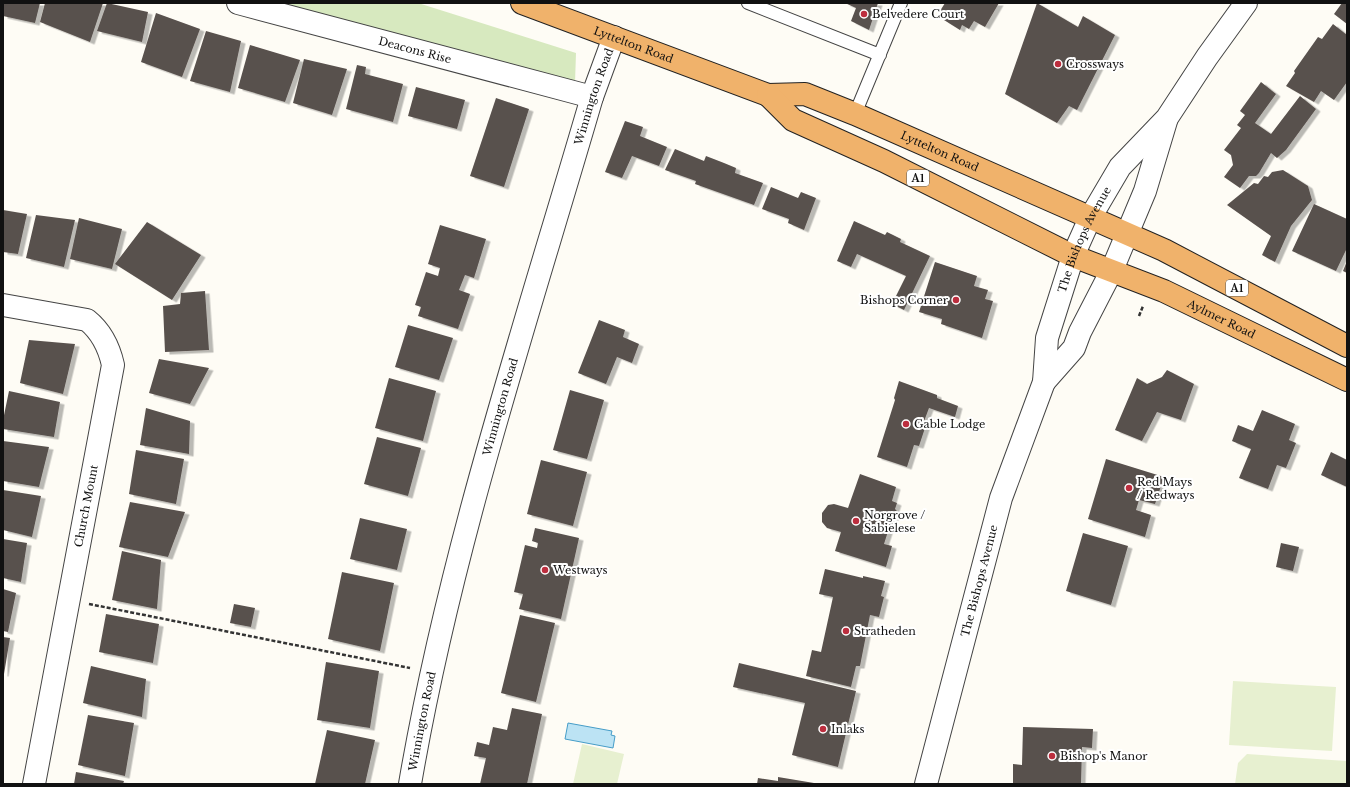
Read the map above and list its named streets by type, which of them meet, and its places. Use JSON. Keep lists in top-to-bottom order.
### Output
{
  "streets": {
    "highway": ["Lyttelton Road", "A1", "Aylmer Road"],
    "street": [
      "Deacons Rise",
      "Winnington Road",
      "The Bishops Avenue",
      "Church Mount"
    ]
  },
  "crossings": [
    ["Lyttelton Road", "Winnington Road"],
    ["Lyttelton Road", "A1"],
    ["Lyttelton Road", "The Bishops Avenue"],
    ["Lyttelton Road", "Aylmer Road"],
    ["Deacons Rise", "Winnington Road"],
    ["A1", "The Bishops Avenue"],
    ["The Bishops Avenue", "Aylmer Road"]
  ],
  "places": [
    "Belvedere Court",
    "Crossways",
    "Bishops Corner",
    "Gable Lodge",
    "Red Mays / Redways",
    "Norgrove / Sabielese",
    "Westways",
    "Stratheden",
    "Inlaks",
    "Bishop's Manor"
  ]
}
